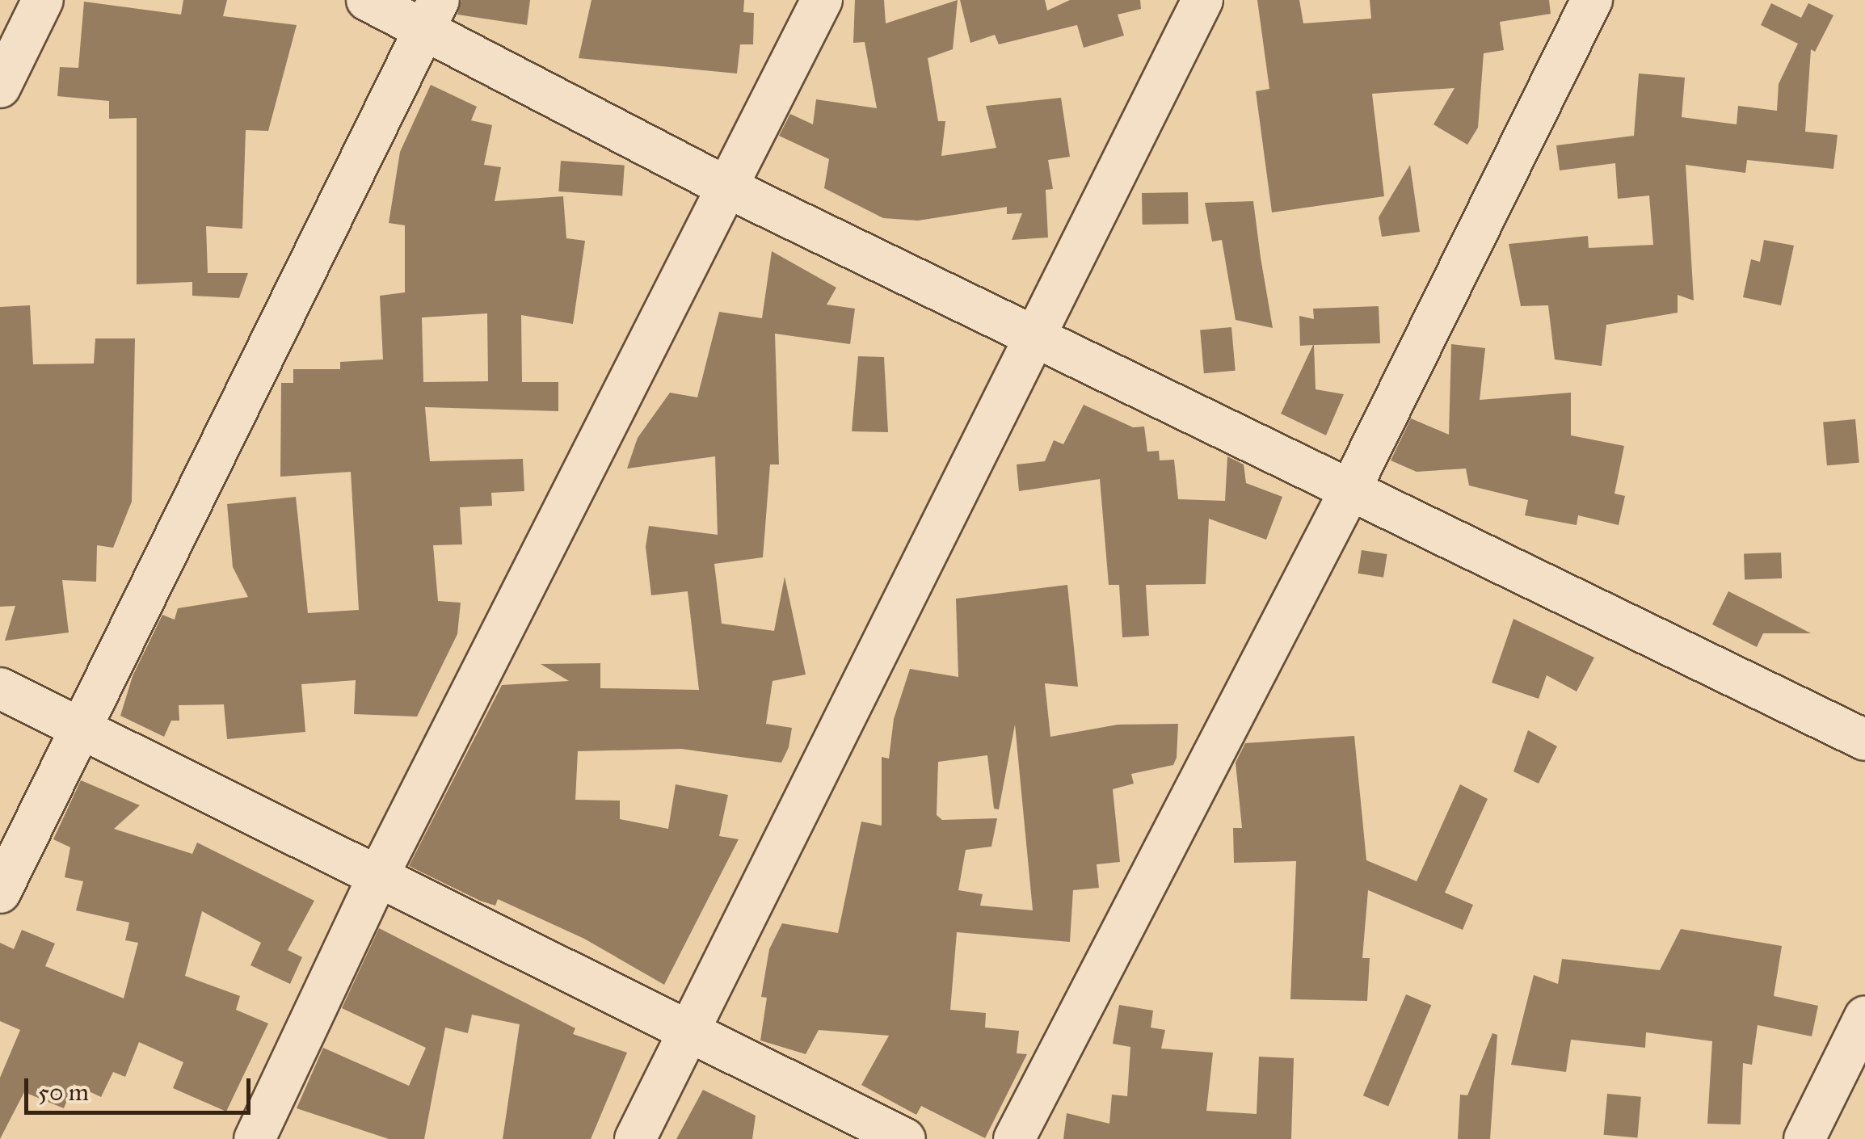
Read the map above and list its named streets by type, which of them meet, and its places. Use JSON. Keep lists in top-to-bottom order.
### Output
{
  "scale_bar": "50 m"
}
